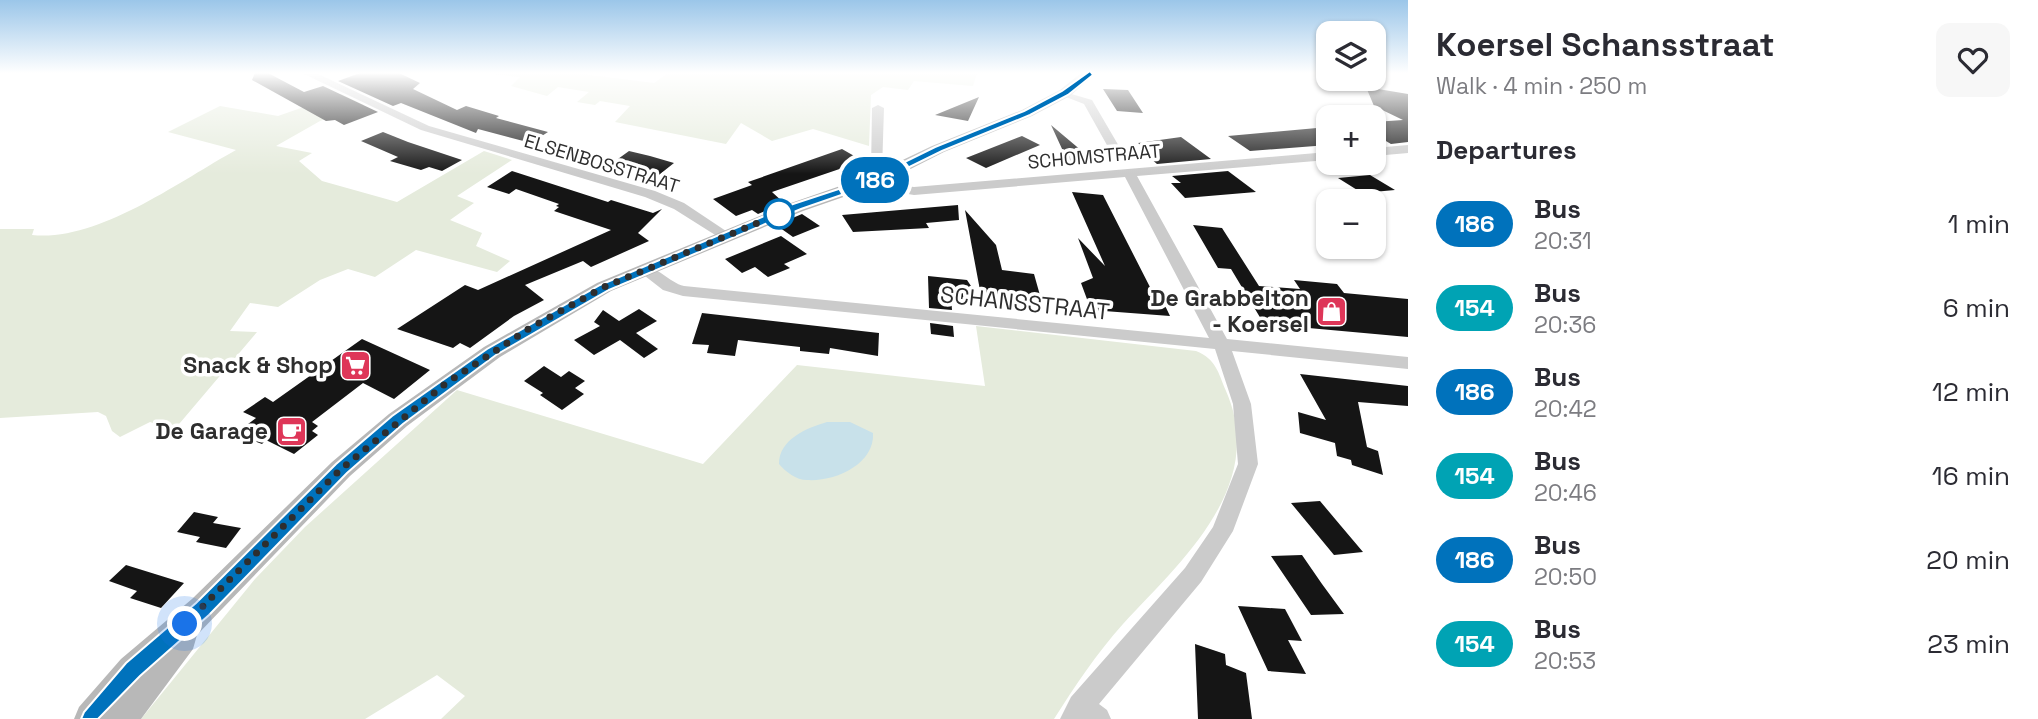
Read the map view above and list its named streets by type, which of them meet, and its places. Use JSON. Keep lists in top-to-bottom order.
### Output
{
  "streets": {
    "street": ["SCHOMSTRAAT", "ELSENBOSSTRAAT", "SCHANSSTRAAT"]
  },
  "places": {
    "shop": ["De Grabbelton - Koersel"],
    "supermarket": ["Snack & Shop"],
    "cafe": ["De Garage"]
  },
  "lines": ["bus line 186"],
  "page": {
    "on_map": "186",
    "heading": [
      ["Koersel Schansstraat", "Walk · 4 min · 250 m"],
      "Departures"
    ],
    "map_buttons": ["+", "−"],
    "list": [
      {
        "mark": "186",
        "name": "Bus",
        "note": "20:31",
        "value": "1 min"
      },
      {
        "mark": "154",
        "name": "Bus",
        "note": "20:36",
        "value": "6 min"
      },
      {
        "mark": "186",
        "name": "Bus",
        "note": "20:42",
        "value": "12 min"
      },
      {
        "mark": "154",
        "name": "Bus",
        "note": "20:46",
        "value": "16 min"
      },
      {
        "mark": "186",
        "name": "Bus",
        "note": "20:50",
        "value": "20 min"
      },
      {
        "mark": "154",
        "name": "Bus",
        "note": "20:53",
        "value": "23 min"
      }
    ]
  }
}
